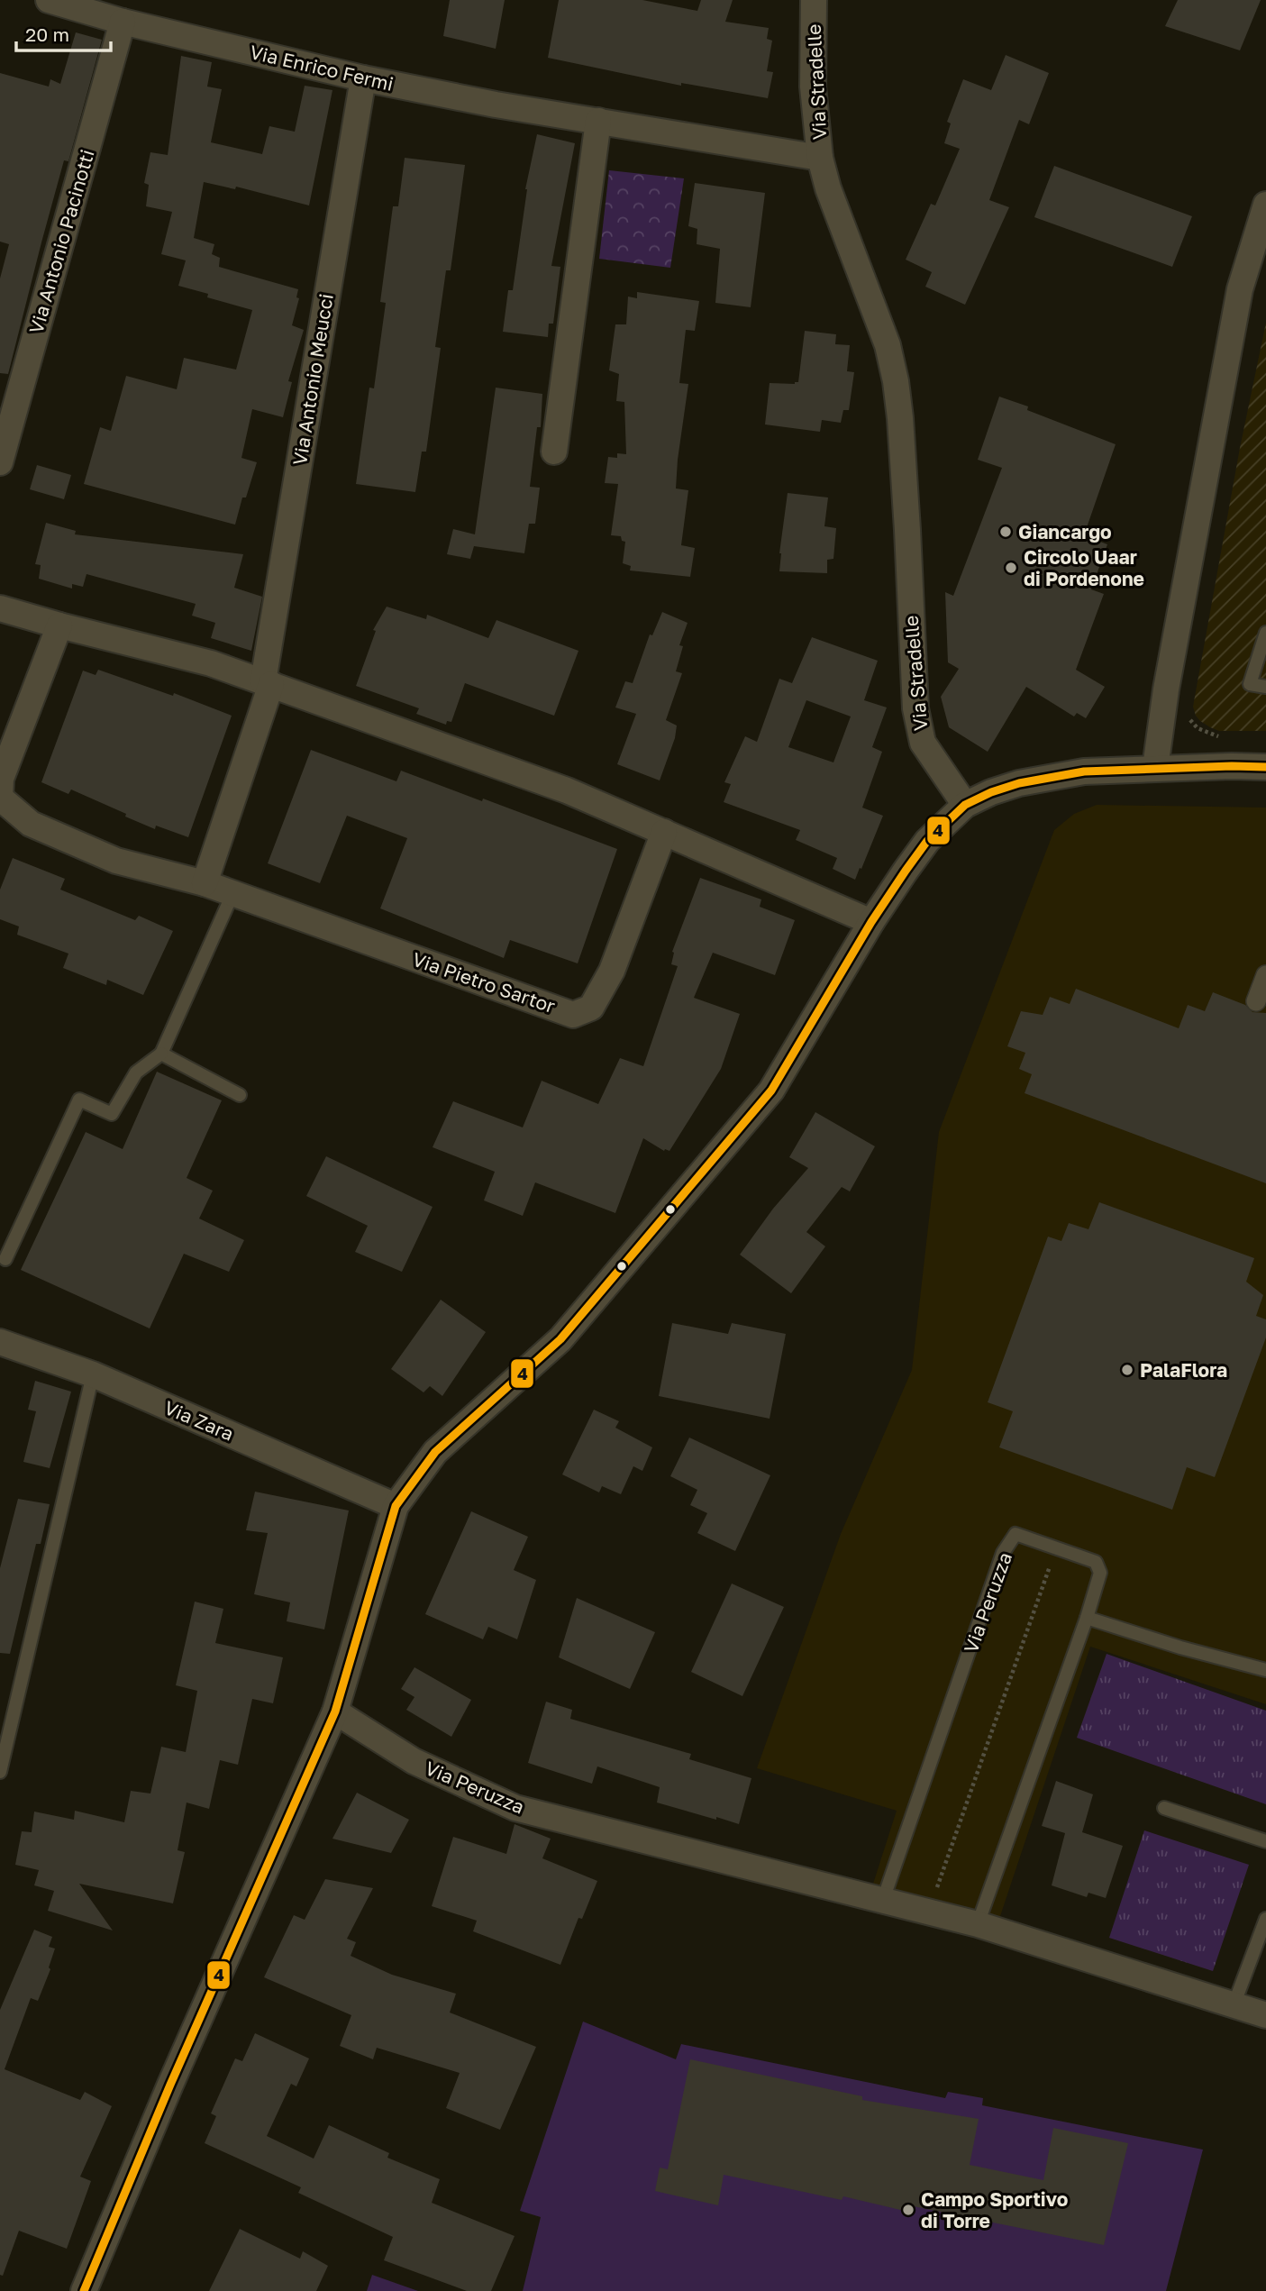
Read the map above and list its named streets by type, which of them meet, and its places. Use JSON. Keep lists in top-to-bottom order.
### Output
{
  "streets": {
    "street": [
      "Via Enrico Fermi",
      "Via Stradelle",
      "Via Antonio Pacinotti",
      "Via Antonio Meucci",
      "Via Pietro Sartor",
      "Via Zara",
      "Via Peruzza"
    ]
  },
  "crossings": [
    ["Via Enrico Fermi", "Via Stradelle"],
    ["Via Enrico Fermi", "Via Antonio Pacinotti"],
    ["Via Enrico Fermi", "Via Antonio Meucci"]
  ],
  "places": [
    "Giancargo",
    "Circolo Uaar di Pordenone",
    "PalaFlora",
    "Campo Sportivo di Torre"
  ],
  "lines": ["transit line 4"],
  "scale_bar": "20 m"
}
